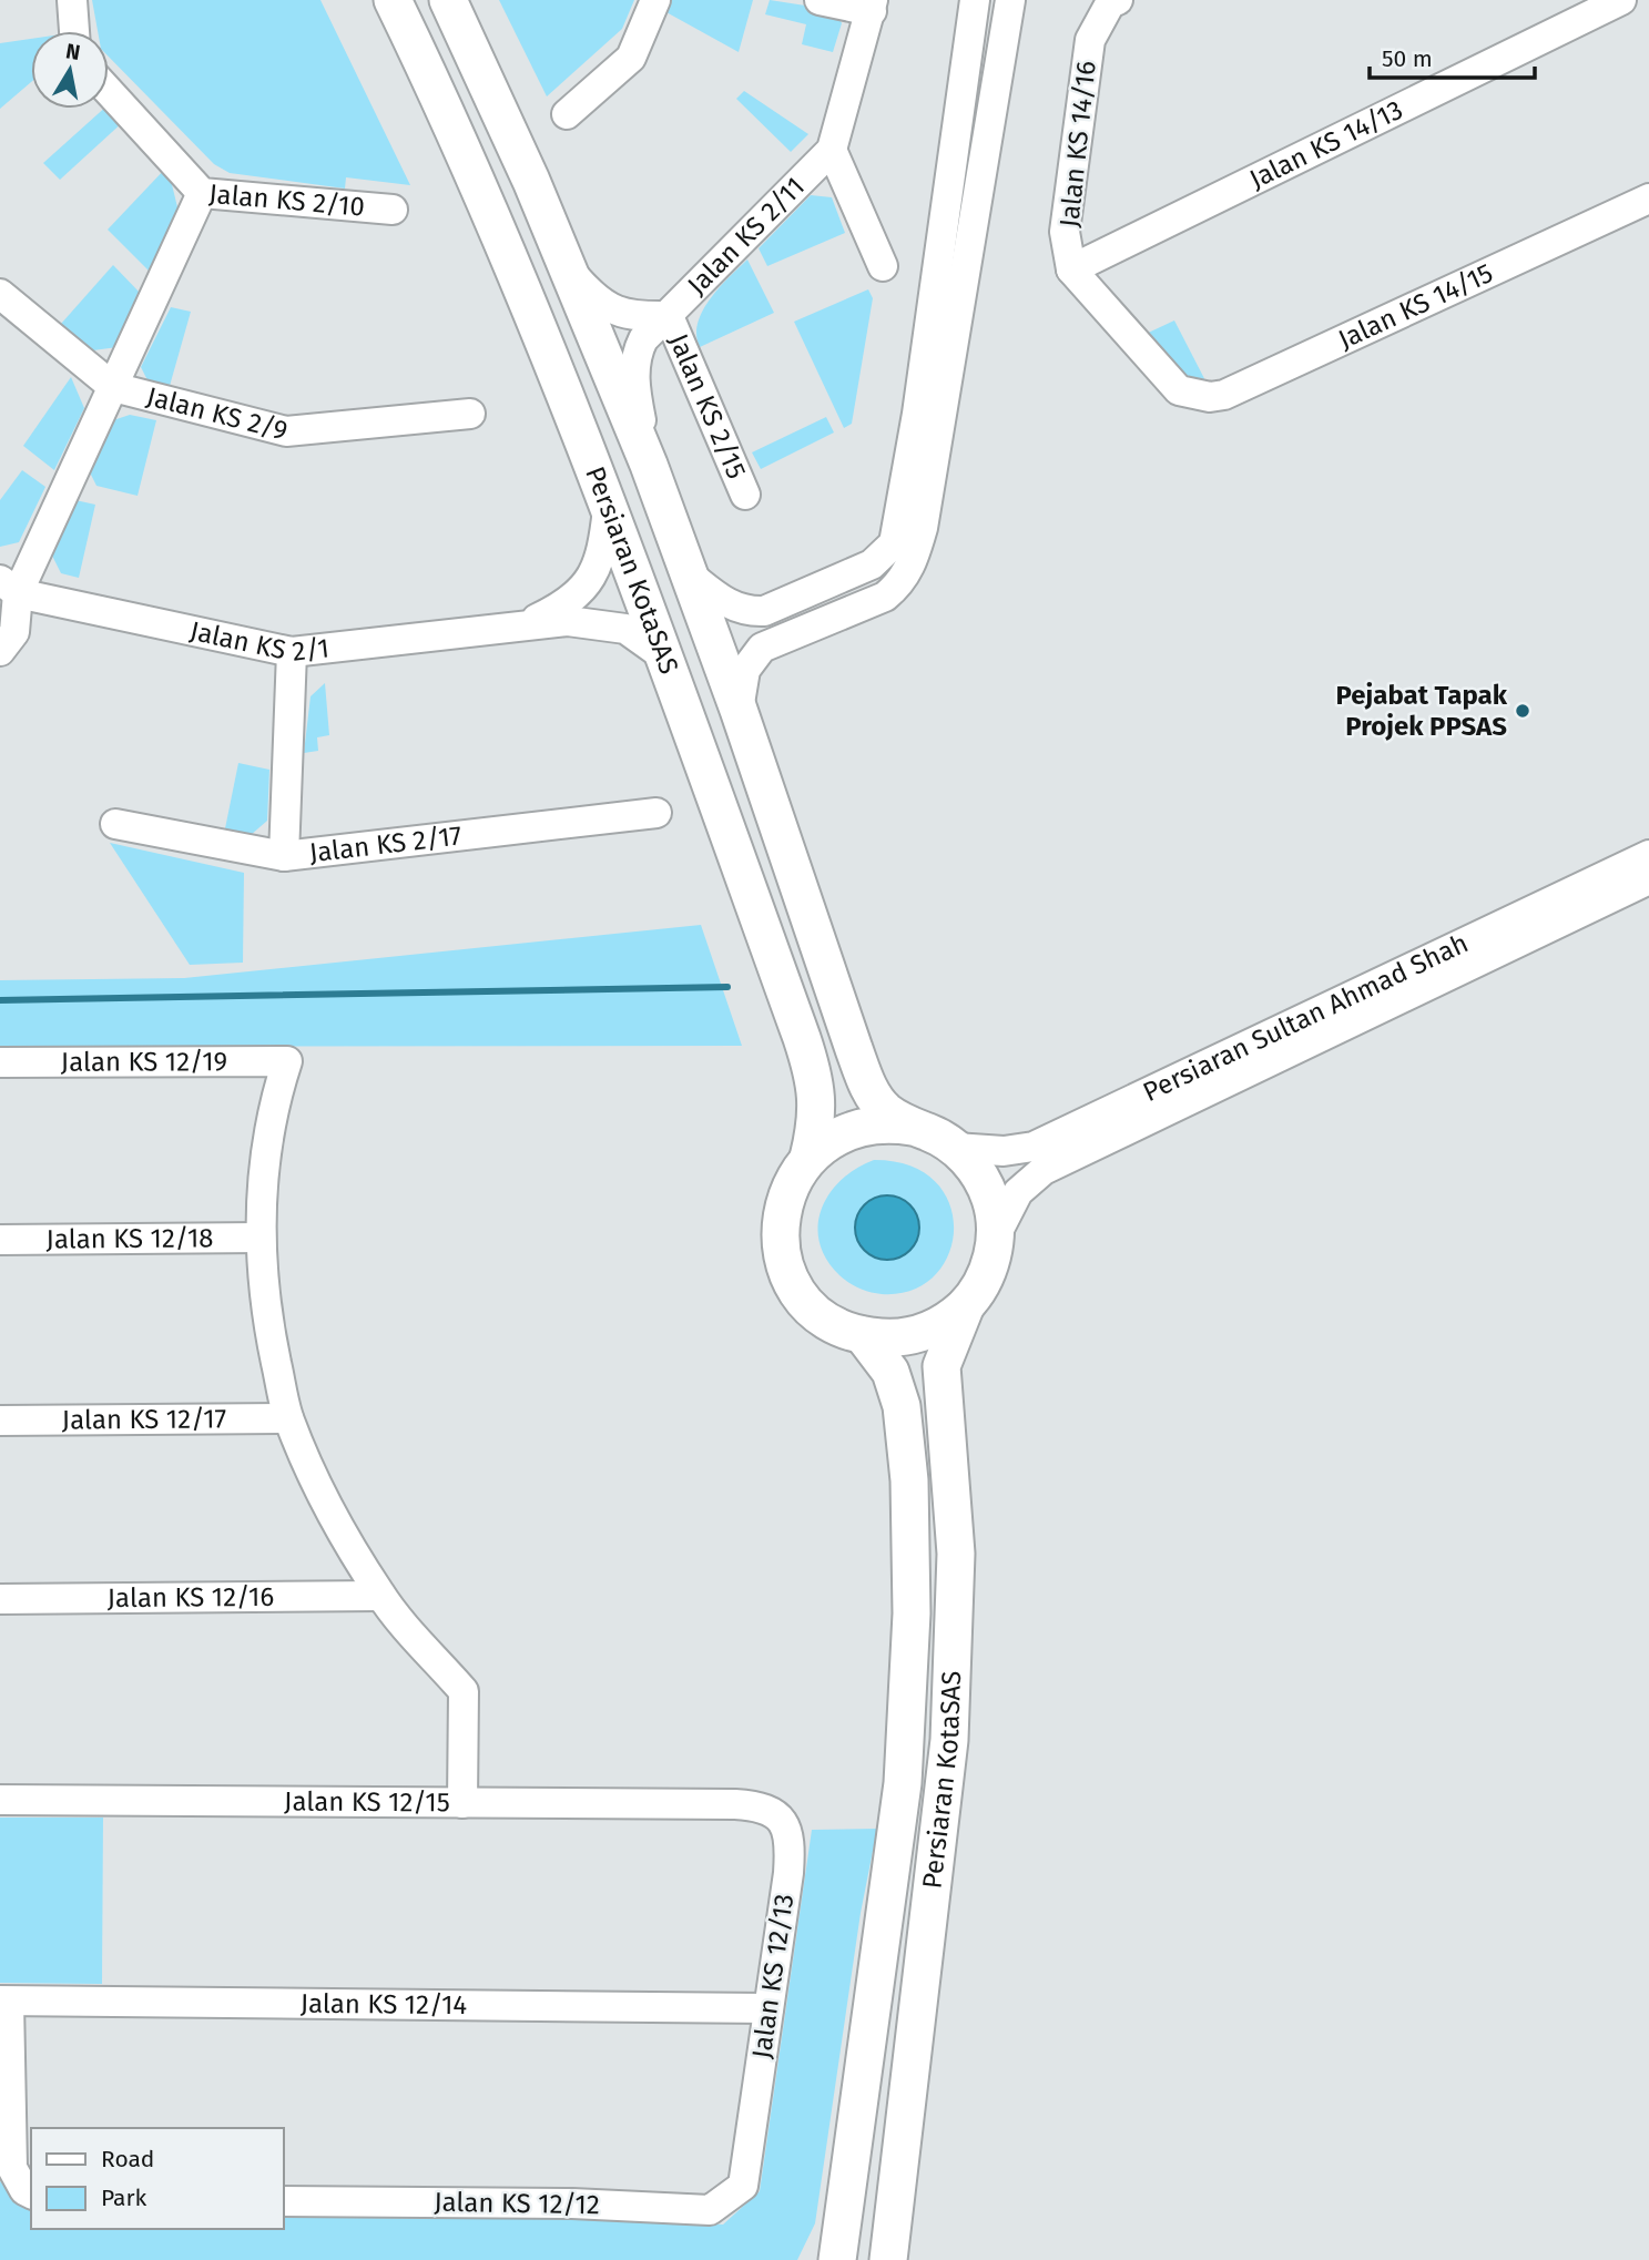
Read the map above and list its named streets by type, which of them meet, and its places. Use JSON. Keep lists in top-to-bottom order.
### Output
{
  "streets": {
    "main road": ["Persiaran KotaSAS"],
    "street": [
      "Jalan KS 14/16",
      "Jalan KS 14/13",
      "Jalan KS 2/10",
      "Jalan KS 2/11",
      "Jalan KS 14/15",
      "Jalan KS 2/15",
      "Jalan KS 2/9",
      "Jalan KS 2/1",
      "Jalan KS 2/17",
      "Persiaran Sultan Ahmad Shah",
      "Jalan KS 12/19",
      "Jalan KS 12/18",
      "Jalan KS 12/17",
      "Jalan KS 12/16",
      "Jalan KS 12/15",
      "Jalan KS 12/13",
      "Jalan KS 12/14",
      "Jalan KS 12/12"
    ]
  },
  "crossings": [
    ["Jalan KS 14/16", "Jalan KS 14/13"],
    ["Jalan KS 14/16", "Jalan KS 14/15"],
    ["Jalan KS 2/11", "Jalan KS 2/15"],
    ["Jalan KS 2/11", "Persiaran KotaSAS"],
    ["Persiaran KotaSAS", "Jalan KS 2/1"],
    ["Persiaran KotaSAS", "Persiaran Sultan Ahmad Shah"],
    ["Jalan KS 12/19", "Jalan KS 12/18"],
    ["Jalan KS 12/15", "Jalan KS 12/13"],
    ["Jalan KS 12/13", "Jalan KS 12/14"],
    ["Jalan KS 12/13", "Jalan KS 12/12"]
  ],
  "places": ["Pejabat Tapak Projek PPSAS"],
  "legend": ["Road", "Park"],
  "scale_bar": "50 m",
  "north": "top"
}
